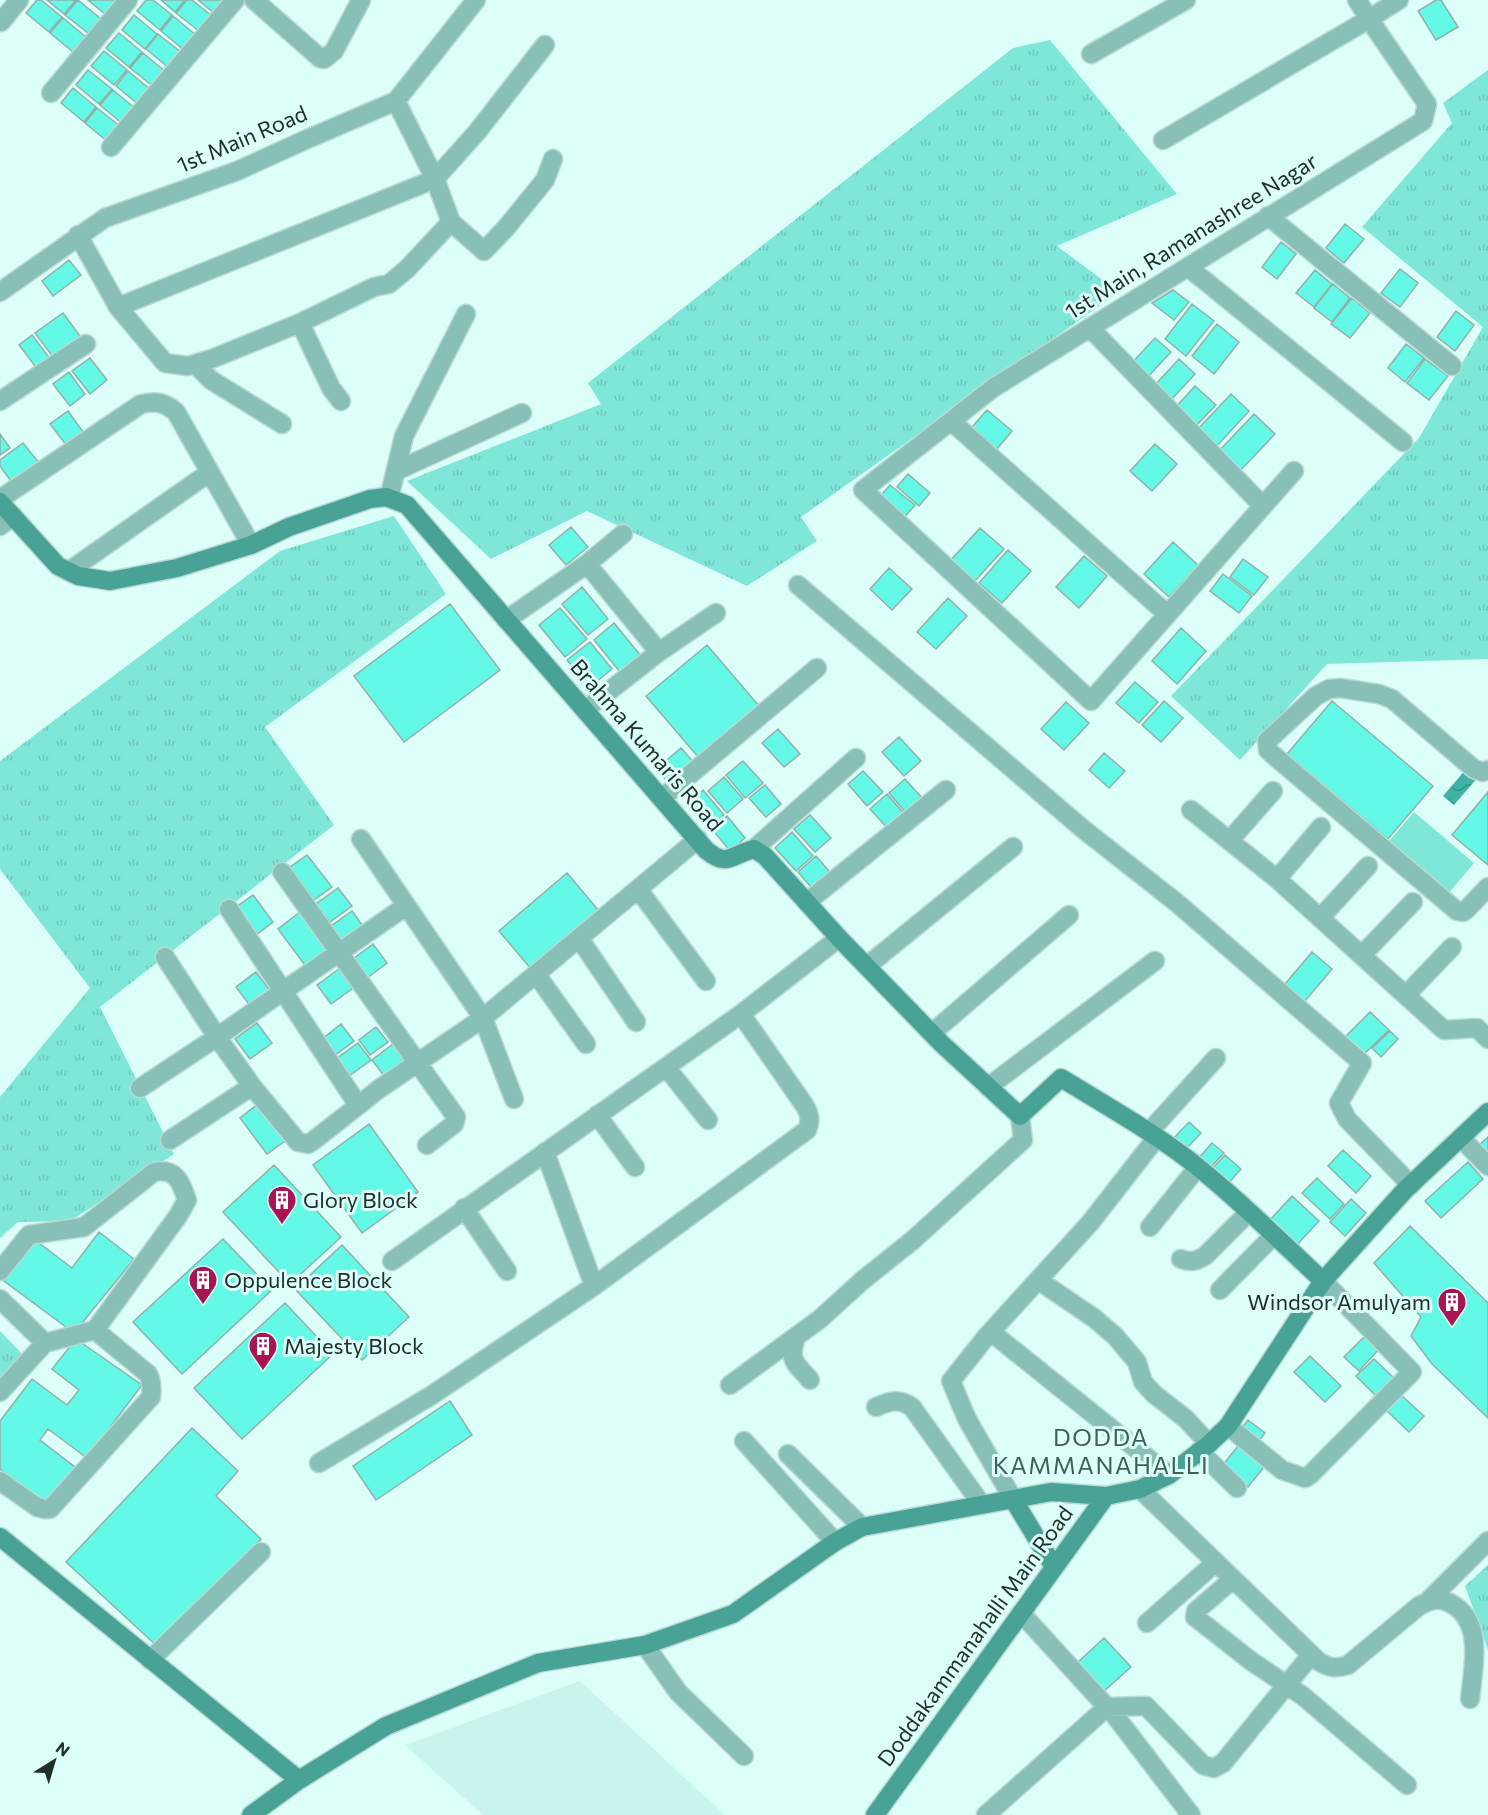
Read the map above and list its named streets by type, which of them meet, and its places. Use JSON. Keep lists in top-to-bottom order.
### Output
{
  "streets": {
    "street": [
      "1st Main Road",
      "1st Main, Ramanashree Nagar",
      "Brahma Kumaris Road",
      "Doddakammanahalli Main Road"
    ]
  },
  "districts": ["DODDA KAMMANAHALLI"],
  "places": {
    "building": [
      "Glory Block",
      "Oppulence Block",
      "Windsor Amulyam",
      "Majesty Block"
    ]
  },
  "north": "top right"
}
